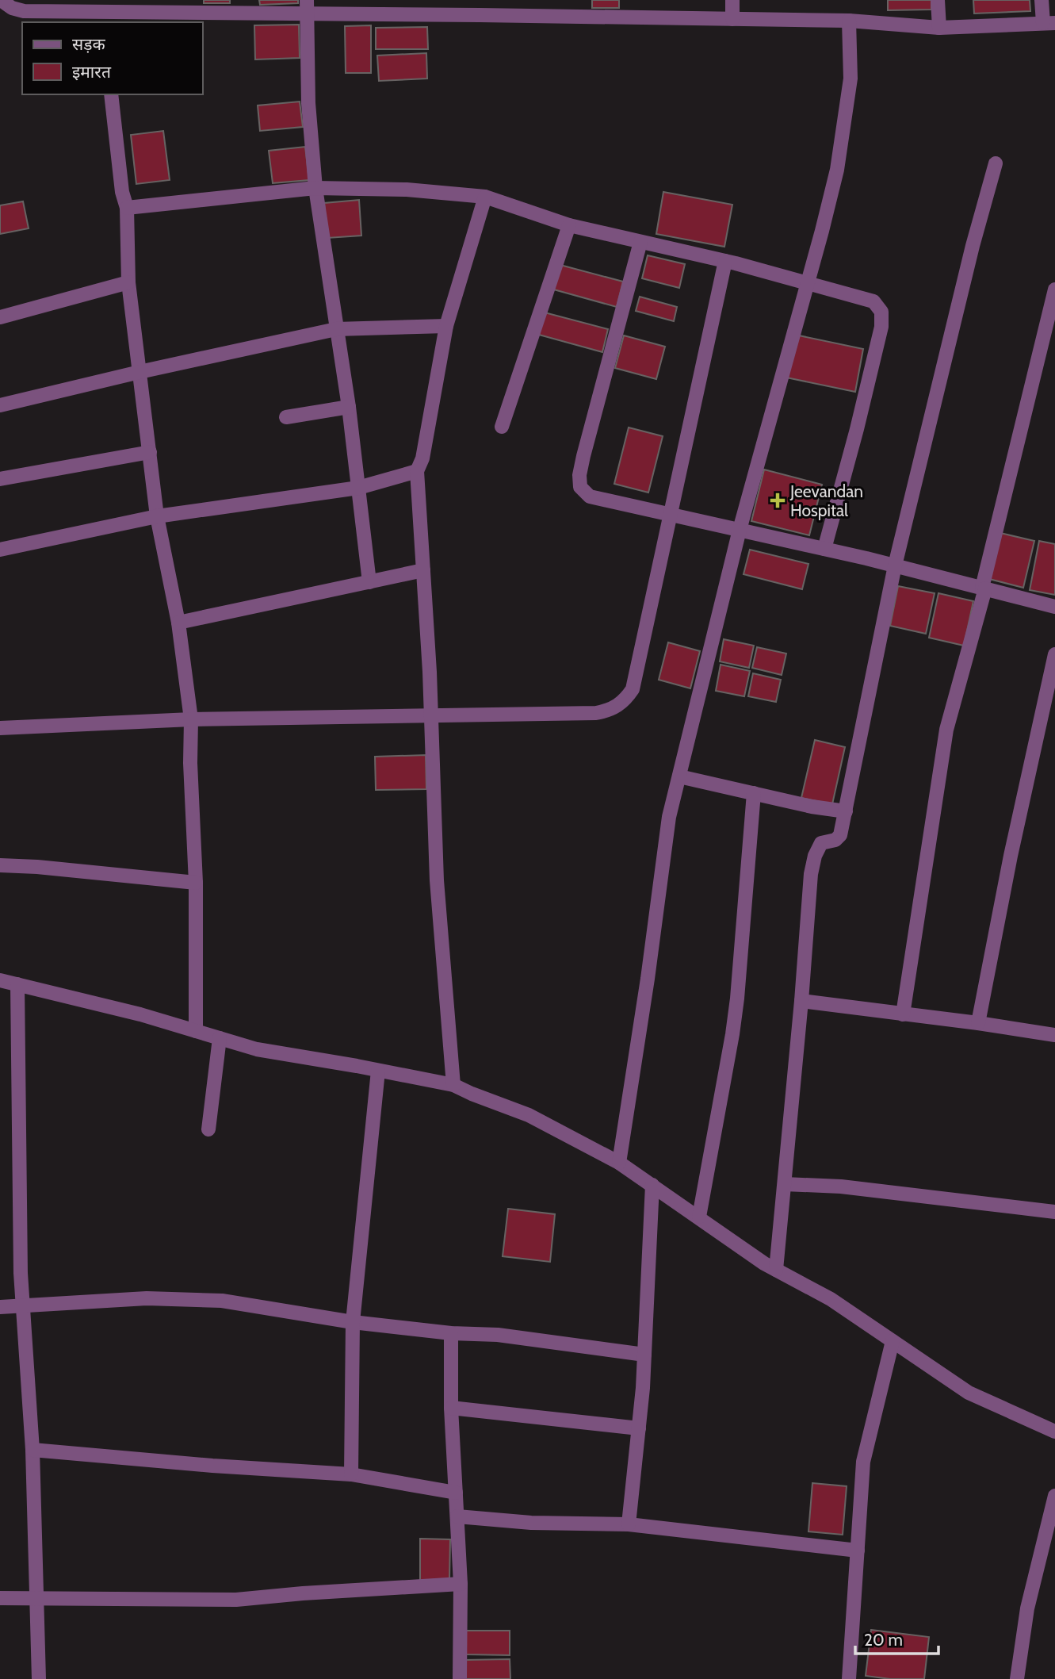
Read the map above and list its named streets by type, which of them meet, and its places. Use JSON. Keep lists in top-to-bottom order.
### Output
{
  "places": {
    "health": ["Jeevandan Hospital"]
  },
  "legend": ["सड़क", "इमारत"],
  "scale_bar": "20 m"
}
